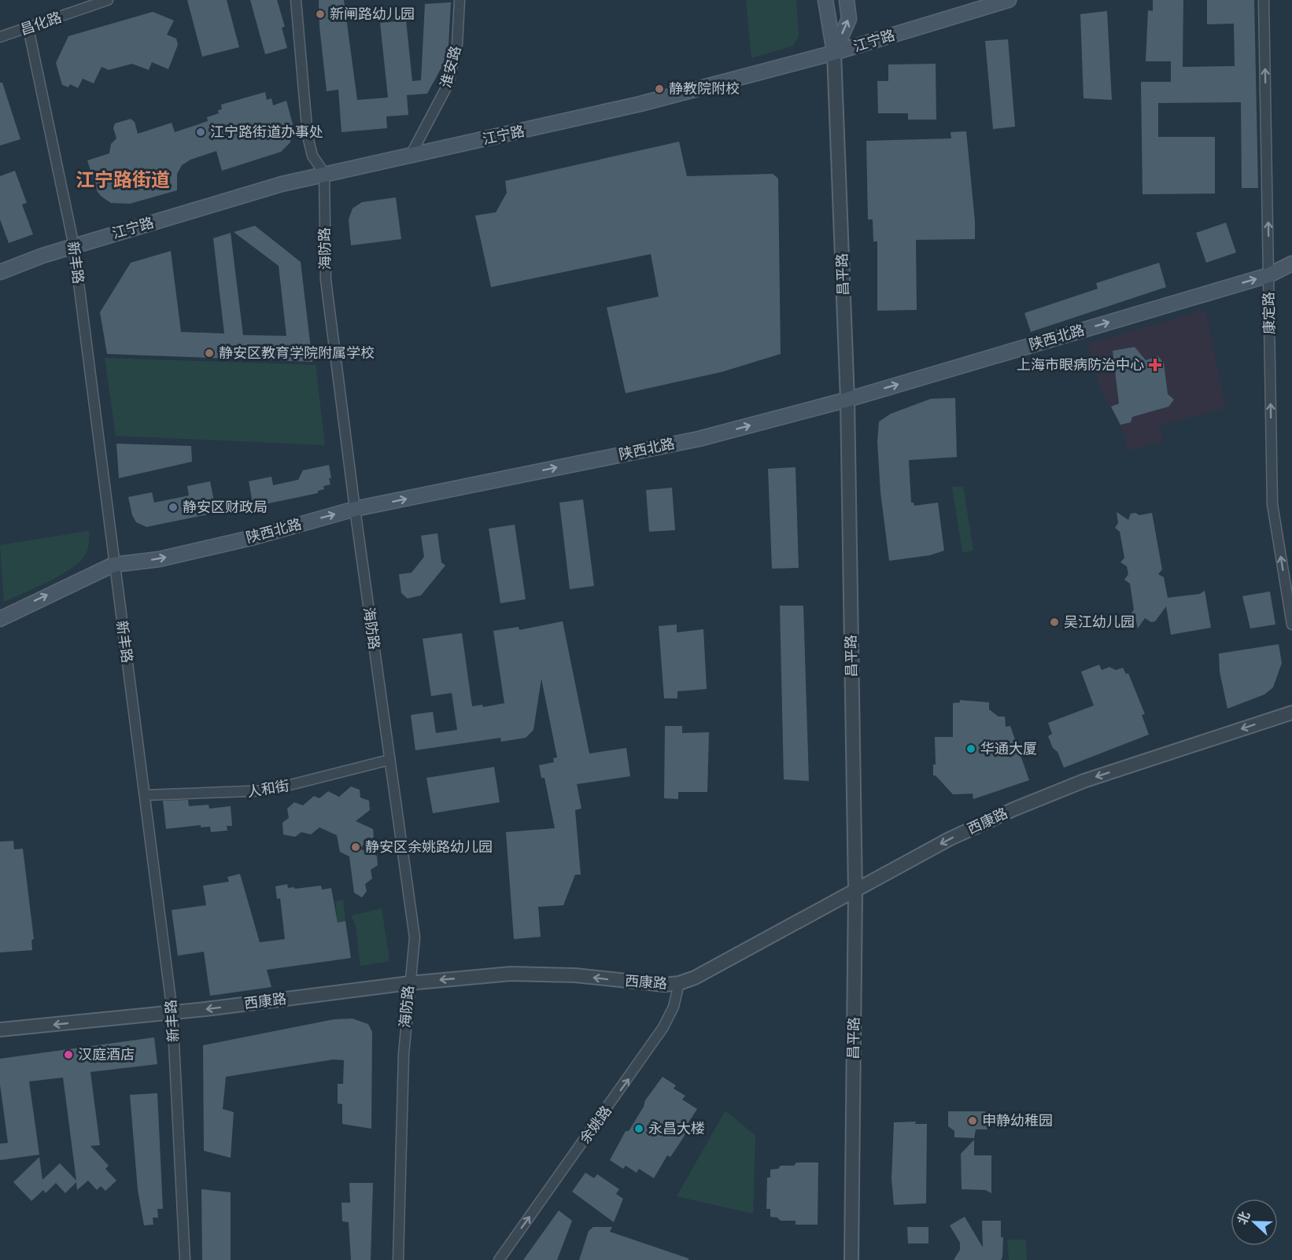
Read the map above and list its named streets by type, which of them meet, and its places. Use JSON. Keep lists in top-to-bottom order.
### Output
{
  "streets": {
    "main road": ["江宁路", "昌平路", "陕西北路"],
    "street": [
      "昌化路",
      "淮安路",
      "海防路",
      "新丰路",
      "康定路",
      "人和街",
      "西康路",
      "余姚路"
    ]
  },
  "crossings": [
    ["昌化路", "新丰路"],
    ["江宁路", "淮安路"],
    ["江宁路", "海防路"],
    ["江宁路", "新丰路"],
    ["江宁路", "昌平路"],
    ["海防路", "陕西北路"],
    ["海防路", "人和街"],
    ["海防路", "西康路"],
    ["新丰路", "陕西北路"],
    ["新丰路", "人和街"],
    ["新丰路", "西康路"],
    ["昌平路", "陕西北路"],
    ["昌平路", "西康路"],
    ["康定路", "陕西北路"],
    ["西康路", "余姚路"]
  ],
  "one_way": [
    "康定路",
    "陕西北路",
    "西康路",
    "余姚路"
  ],
  "districts": ["江宁路街道"],
  "places": {
    "other": [
      "新闸路幼儿园",
      "静教院附校",
      "江宁路街道办事处",
      "静安区教育学院附属学校",
      "静安区财政局",
      "吴江幼儿园",
      "华通大厦",
      "静安区余姚路幼儿园",
      "汉庭酒店",
      "申静幼稚园",
      "永昌大楼"
    ],
    "health": ["上海市眼病防治中心"]
  },
  "north": "left"
}
